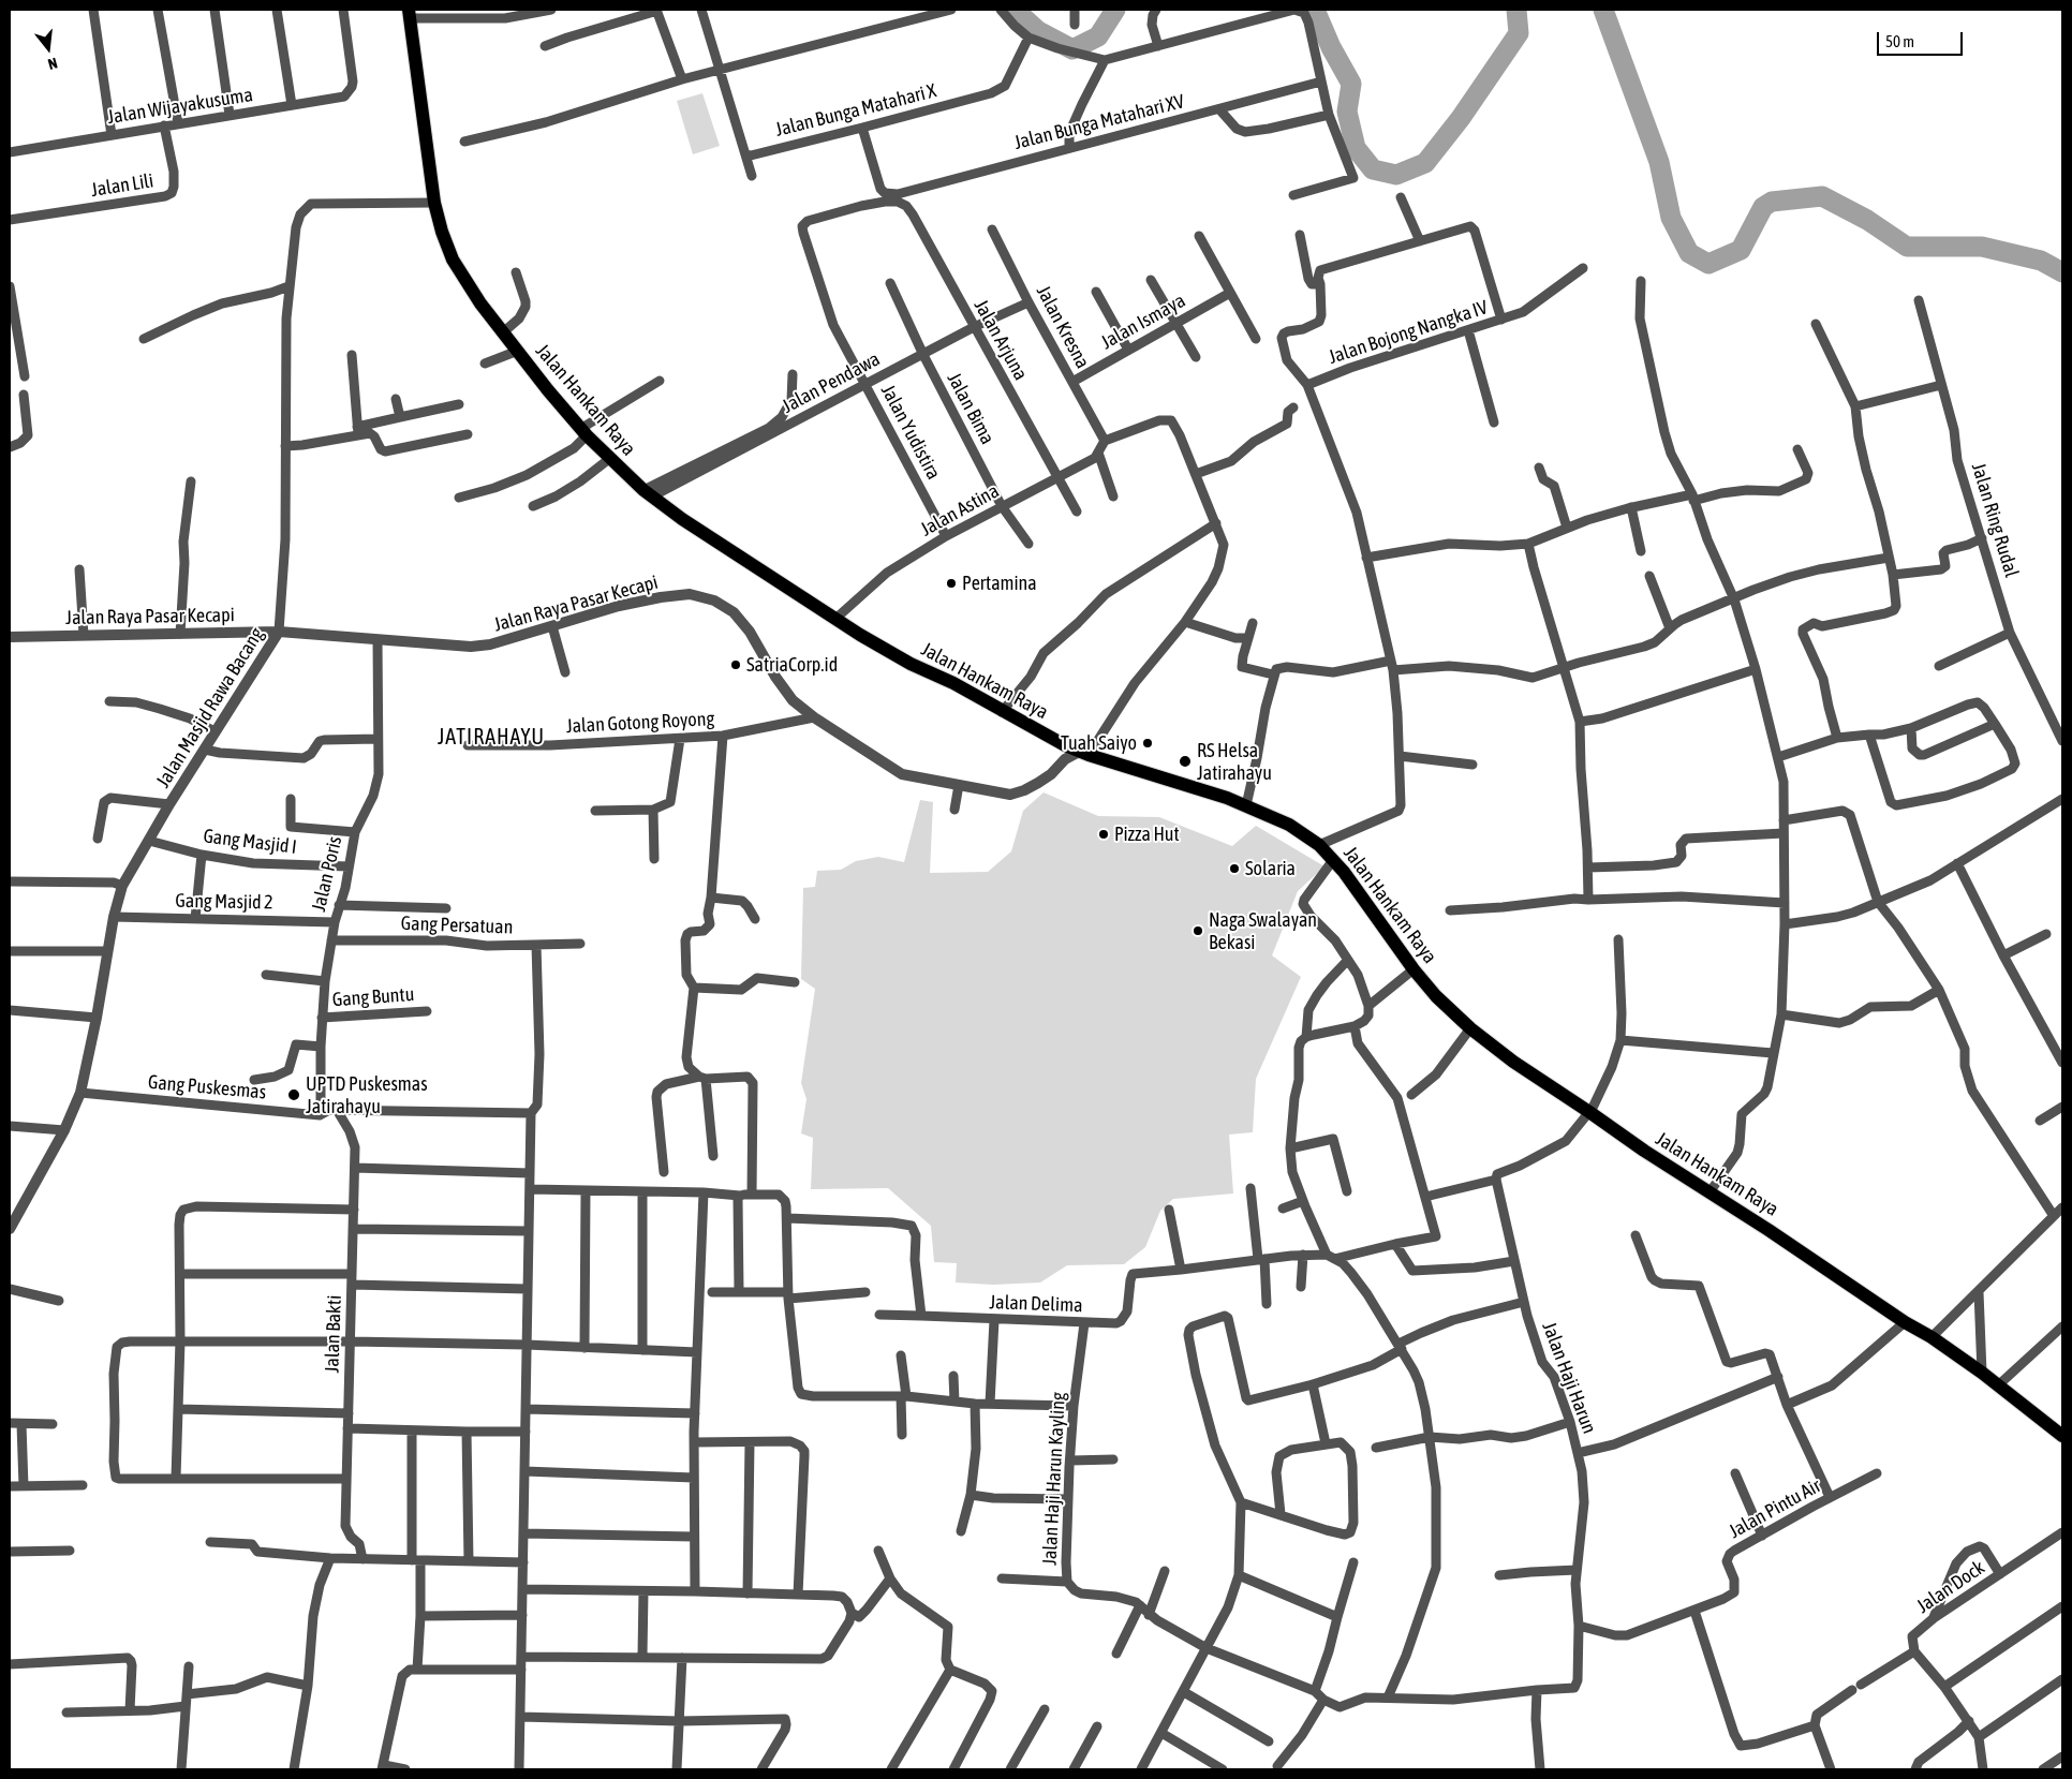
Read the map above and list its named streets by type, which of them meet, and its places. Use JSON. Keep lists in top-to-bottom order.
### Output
{
  "streets": {
    "main road": ["Jalan Hankam Raya"],
    "street": [
      "Jalan Wijayakusuma",
      "Jalan Bunga Matahari X",
      "Jalan Bunga Matahari XV",
      "Jalan Lili",
      "Jalan Ismaya",
      "Jalan Kresna",
      "Jalan Bojong Nangka IV",
      "Jalan Arjuna",
      "Jalan Pendawa",
      "Jalan Bima",
      "Jalan Yudistira",
      "Jalan Astina",
      "Jalan Ring Rudal",
      "Jalan Raya Pasar Kecapi",
      "Jalan Masjid Rawa Bacang",
      "Jalan Gotong Royong",
      "Gang Masjid I",
      "Jalan Poris",
      "Gang Masjid 2",
      "Gang Persatuan",
      "Gang Buntu",
      "Gang Puskesmas",
      "Jalan Delima",
      "Jalan Bakti",
      "Jalan Haji Harun",
      "Jalan Haji Harun Kayling",
      "Jalan Pintu Air",
      "Jalan Dock"
    ]
  },
  "crossings": [
    ["Jalan Wijayakusuma", "Jalan Lili"],
    ["Jalan Bunga Matahari XV", "Jalan Arjuna"],
    ["Jalan Bunga Matahari XV", "Jalan Yudistira"],
    ["Jalan Ismaya", "Jalan Kresna"],
    ["Jalan Kresna", "Jalan Pendawa"],
    ["Jalan Kresna", "Jalan Astina"],
    ["Jalan Bojong Nangka IV", "Jalan Hankam Raya"],
    ["Jalan Arjuna", "Jalan Pendawa"],
    ["Jalan Arjuna", "Jalan Astina"],
    ["Jalan Pendawa", "Jalan Hankam Raya"],
    ["Jalan Pendawa", "Jalan Bima"],
    ["Jalan Pendawa", "Jalan Yudistira"],
    ["Jalan Hankam Raya", "Jalan Astina"],
    ["Jalan Hankam Raya", "Jalan Raya Pasar Kecapi"],
    ["Jalan Hankam Raya", "Jalan Masjid Rawa Bacang"],
    ["Jalan Bima", "Jalan Astina"],
    ["Jalan Yudistira", "Jalan Astina"],
    ["Jalan Raya Pasar Kecapi", "Jalan Masjid Rawa Bacang"],
    ["Jalan Raya Pasar Kecapi", "Jalan Gotong Royong"],
    ["Jalan Raya Pasar Kecapi", "Jalan Poris"],
    ["Jalan Masjid Rawa Bacang", "Gang Masjid I"],
    ["Jalan Masjid Rawa Bacang", "Gang Masjid 2"],
    ["Jalan Masjid Rawa Bacang", "Gang Puskesmas"],
    ["Gang Masjid I", "Jalan Poris"],
    ["Jalan Poris", "Gang Masjid 2"],
    ["Jalan Poris", "Gang Persatuan"],
    ["Jalan Poris", "Gang Buntu"],
    ["Jalan Poris", "Gang Puskesmas"],
    ["Jalan Poris", "Jalan Bakti"],
    ["Gang Puskesmas", "Jalan Bakti"],
    ["Jalan Delima", "Jalan Haji Harun Kayling"],
    ["Jalan Haji Harun", "Jalan Pintu Air"]
  ],
  "districts": ["JATIRAHAYU"],
  "places": [
    "Pertamina",
    "SatriaCorp.id",
    "Tuah Saiyo",
    "RS Helsa Jatirahayu",
    "Pizza Hut",
    "Solaria",
    "Naga Swalayan Bekasi",
    "UPTD Puskesmas Jatirahayu"
  ],
  "scale_bar": "50 m",
  "north": "bottom"
}
